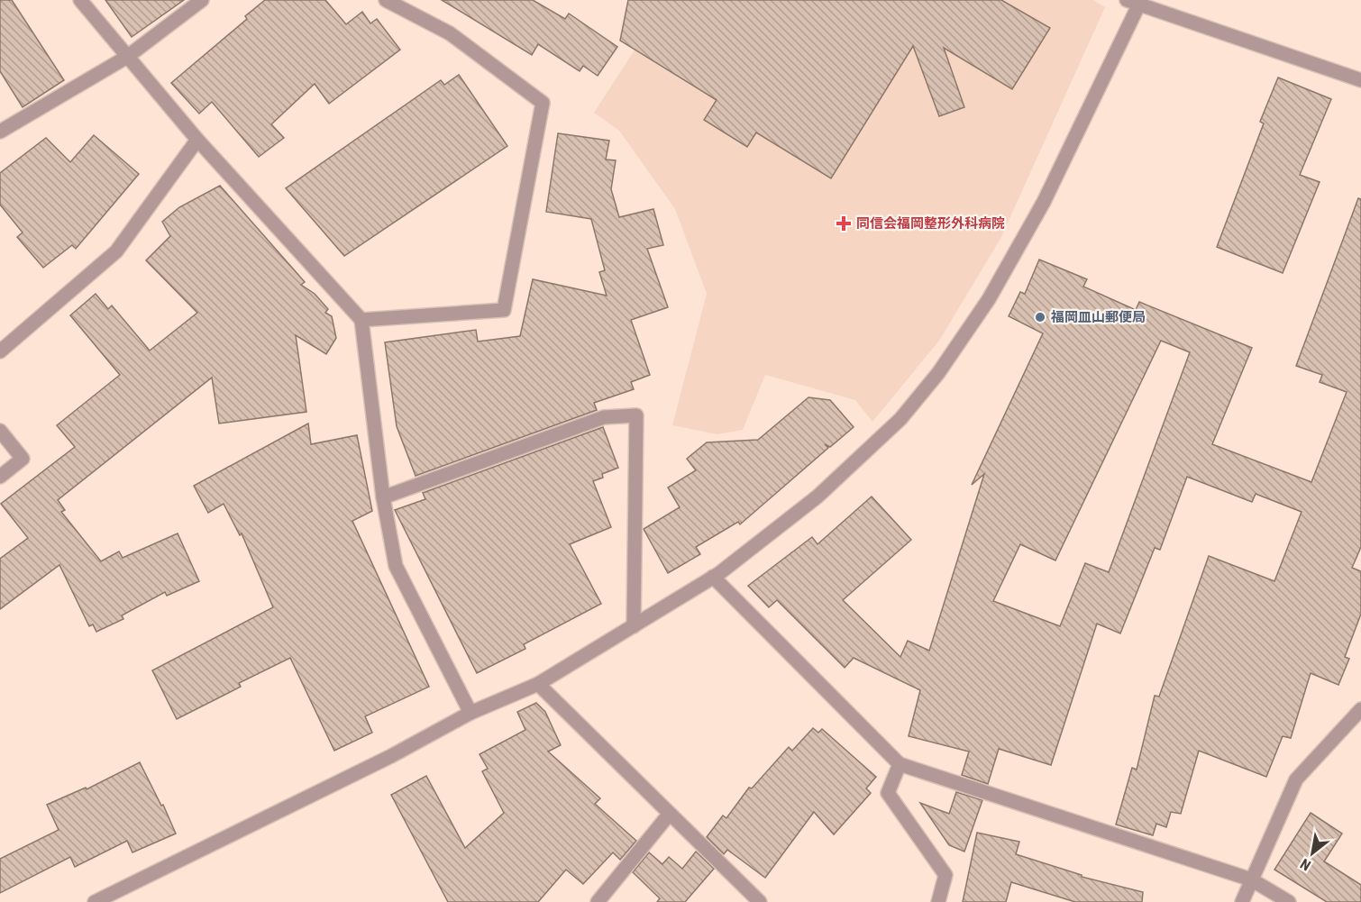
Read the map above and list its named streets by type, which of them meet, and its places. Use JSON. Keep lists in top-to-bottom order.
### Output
{
  "places": {
    "health": ["同信会福岡整形外科病院"],
    "other": ["福岡皿山郵便局"]
  },
  "north": "bottom left"
}
